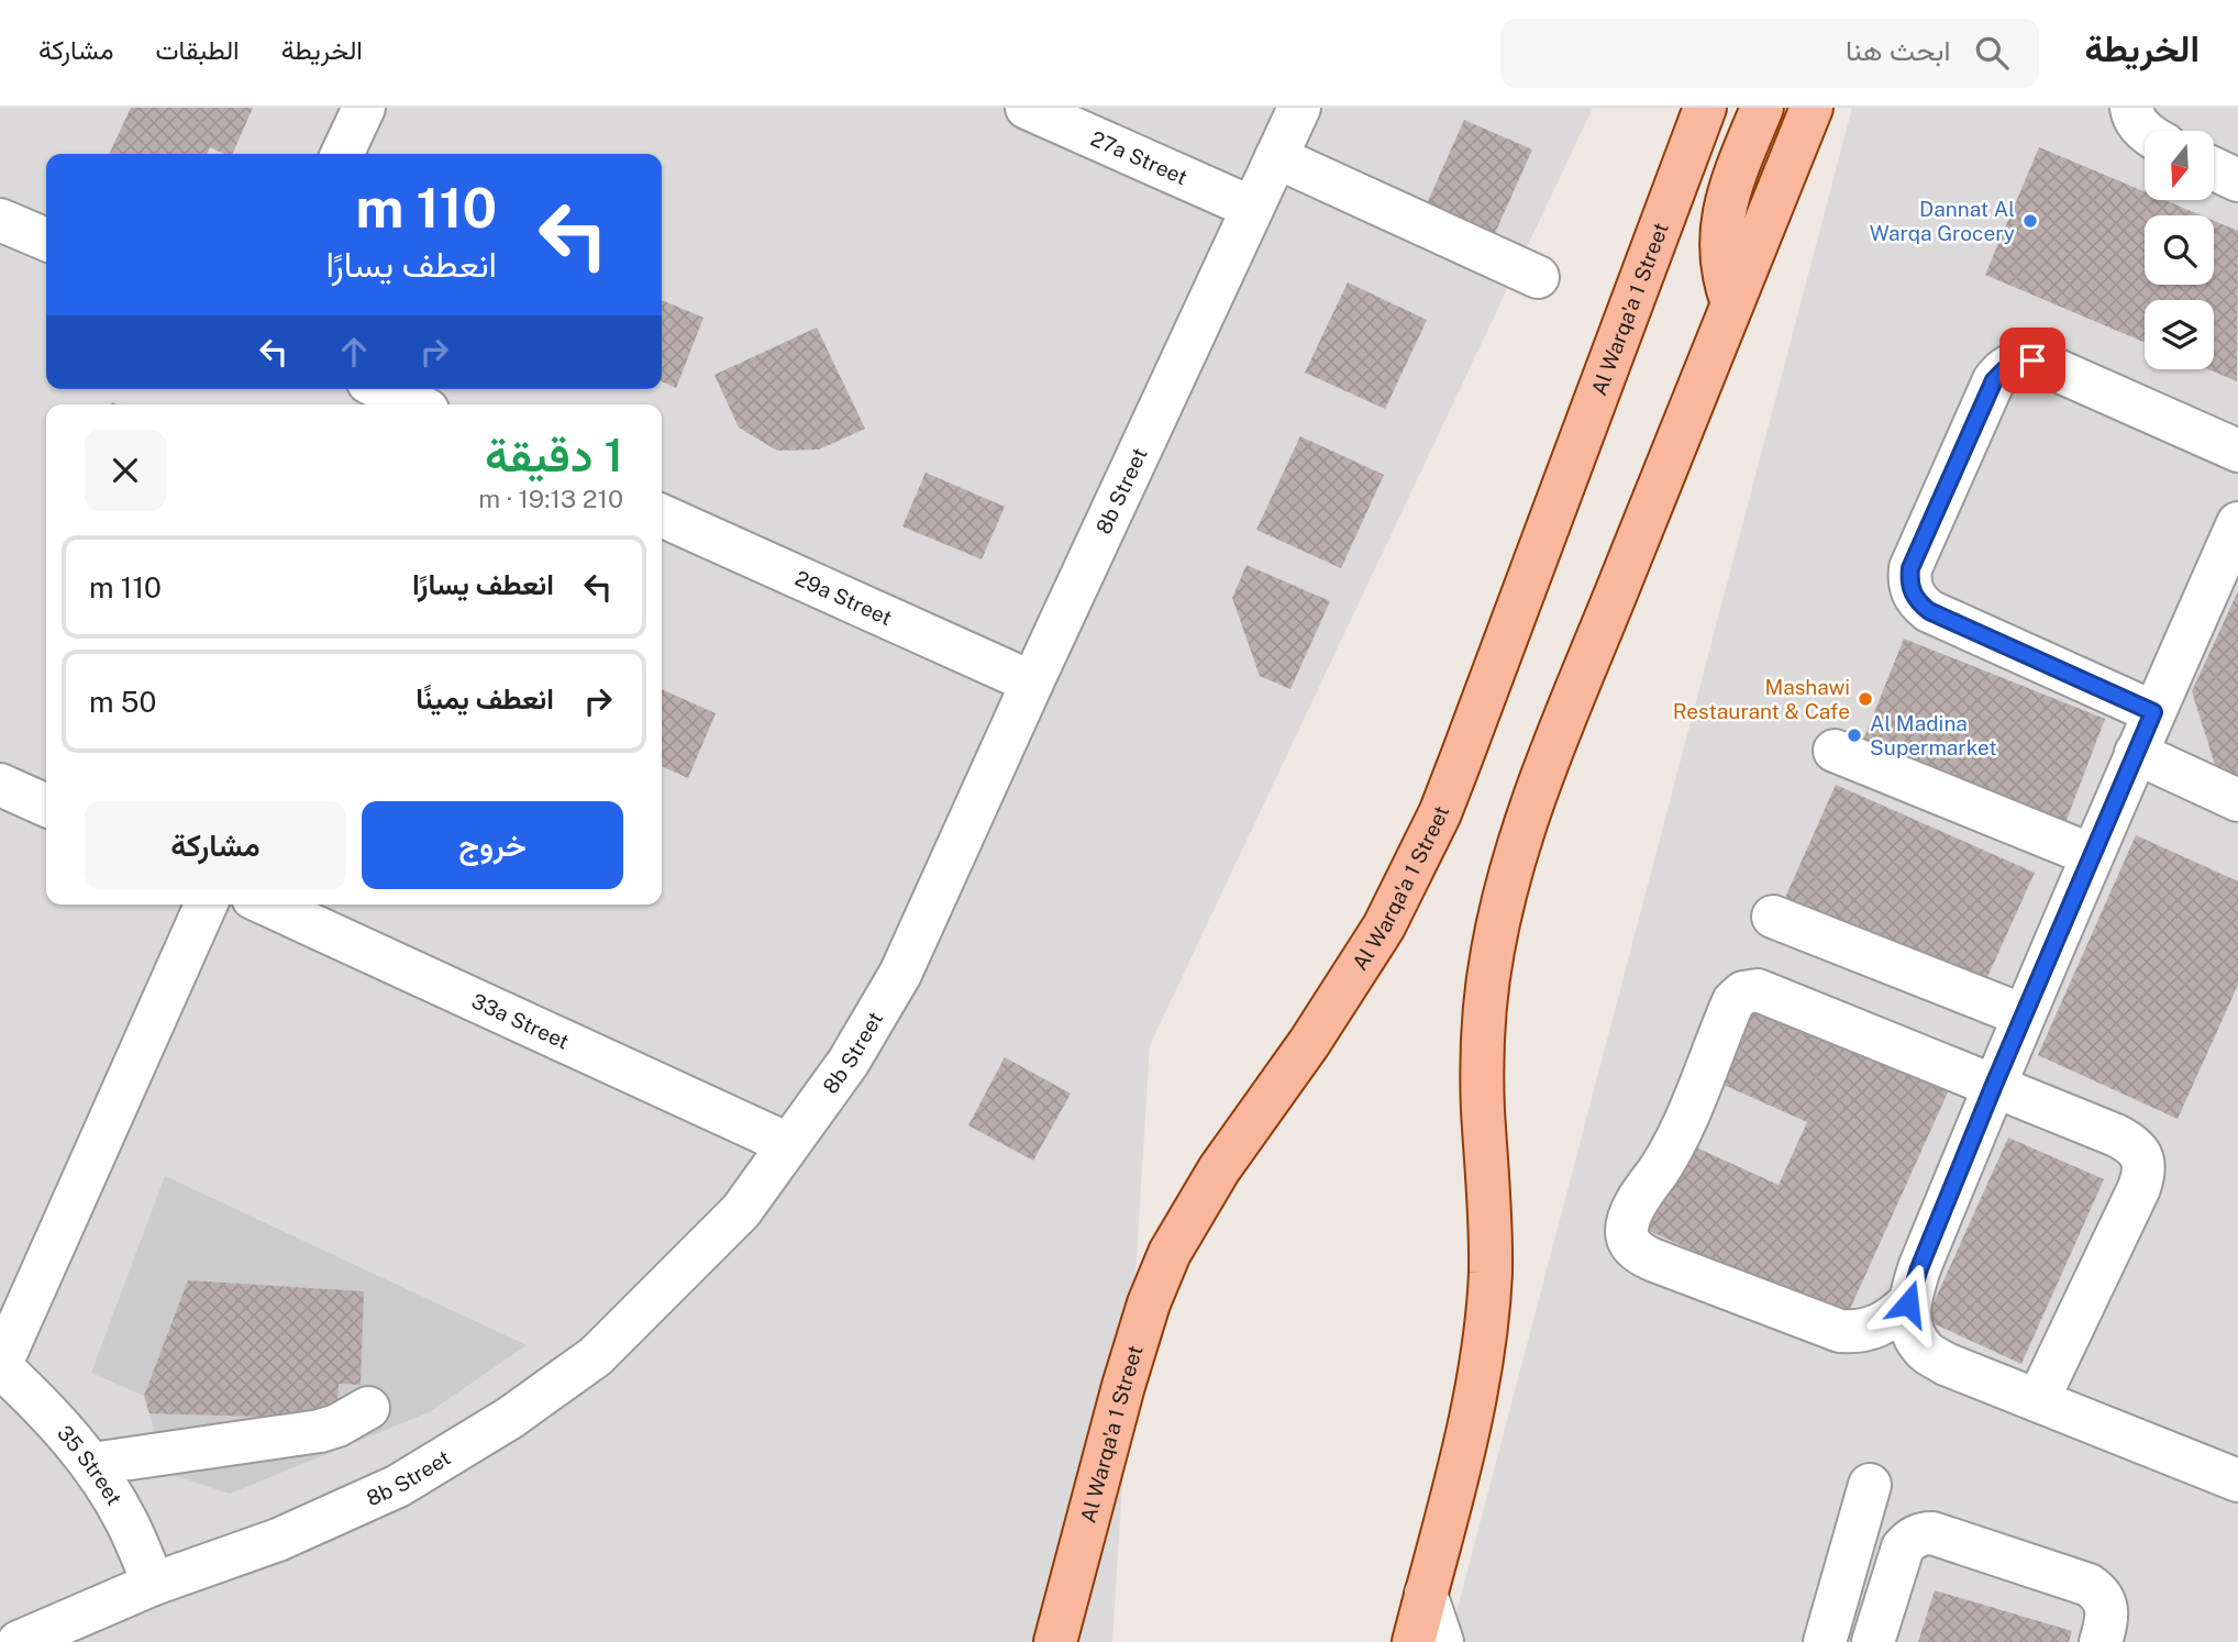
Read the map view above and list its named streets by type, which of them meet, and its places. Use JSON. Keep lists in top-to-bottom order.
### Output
{
  "streets": {
    "main road": ["Al Warqa'a 1 Street"],
    "street": [
      "27a Street",
      "8b Street",
      "29a Street",
      "33a Street",
      "35 Street"
    ]
  },
  "crossings": [
    ["27a Street", "8b Street"],
    ["8b Street", "29a Street"],
    ["8b Street", "33a Street"],
    ["8b Street", "35 Street"]
  ],
  "places": ["Dannat Al Warqa Grocery", "Mashawi Restaurant & Cafe", "Al Madina Supermarket"],
  "north": "bottom",
  "page": {
    "header": "الخريطة",
    "search": "ابحث هنا",
    "nav": ["الخريطة", "الطبقات", "مشاركة"],
    "turn": ["110 m", "انعطف يسارًا"],
    "heading": ["1 دقيقة", "210 m · 19:13"],
    "list": [
      {
        "name": "انعطف يسارًا",
        "value": "110 m"
      },
      {
        "name": "انعطف يمينًا",
        "value": "50 m"
      }
    ],
    "buttons": ["خروج", "مشاركة"]
  }
}
